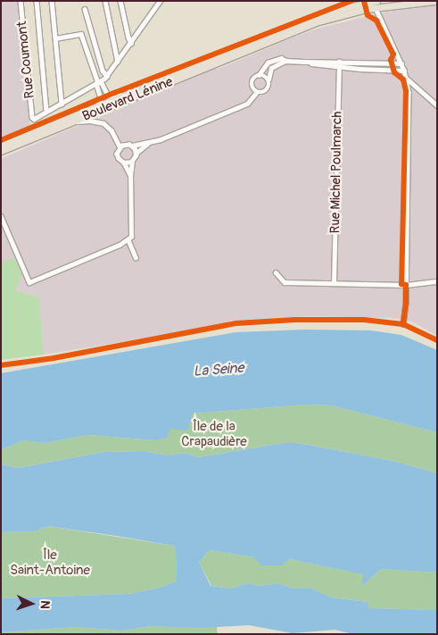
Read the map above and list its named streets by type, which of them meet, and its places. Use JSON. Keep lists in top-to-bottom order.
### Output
{
  "streets": {
    "main road": ["Boulevard Lénine"],
    "street": ["Rue Coumont", "Rue Michel Poulmarch"]
  },
  "water": ["La Seine"],
  "parks": ["Île de la Crapaudière", "Île Saint-Antoine"],
  "north": "right"
}
